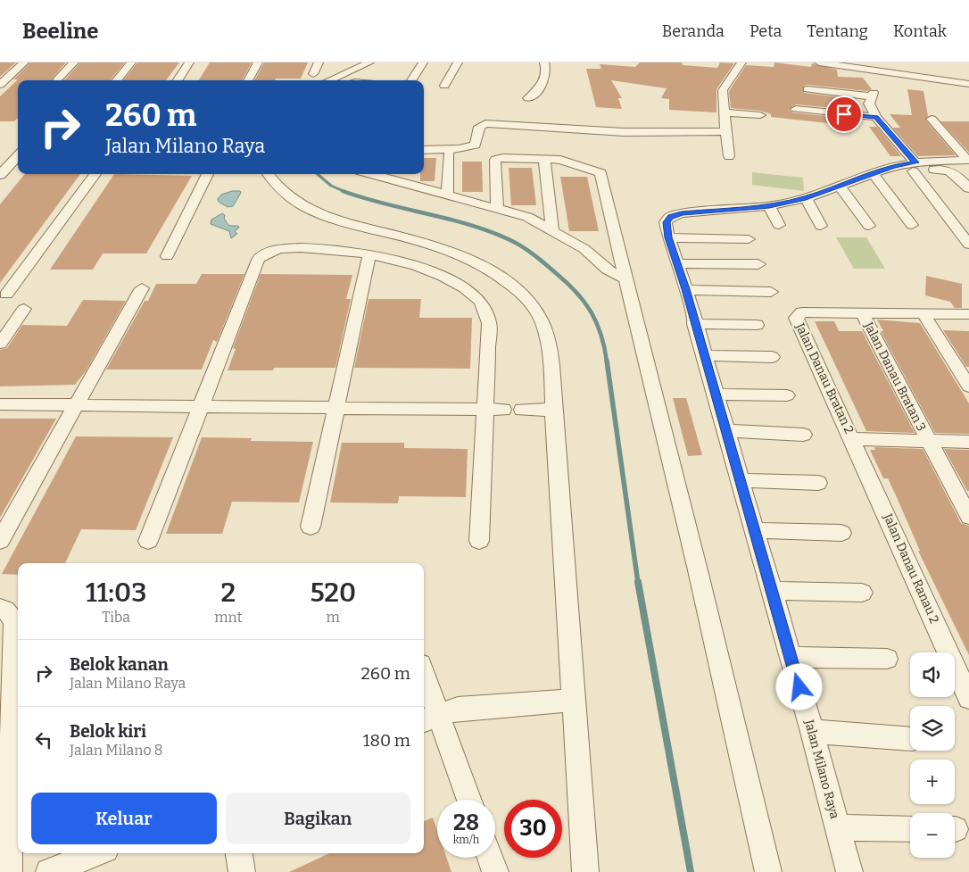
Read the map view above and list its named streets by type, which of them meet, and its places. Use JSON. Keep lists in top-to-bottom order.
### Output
{
  "streets": {
    "street": [
      "Jalan Danau Bratan 3",
      "Jalan Danau Bratan 2",
      "Jalan Danau Ranau 2",
      "Jalan Milano Raya"
    ]
  },
  "crossings": [
    ["Jalan Danau Bratan 3", "Jalan Danau Bratan 2"],
    ["Jalan Danau Bratan 2", "Jalan Danau Ranau 2"]
  ],
  "page": {
    "header": "Beeline",
    "nav": [
      "Beranda",
      "Peta",
      "Tentang",
      "Kontak"
    ],
    "turn": ["260 m", "Jalan Milano Raya"],
    "eta": [
      "11:03",
      "Tiba",
      "2",
      "mnt",
      "520",
      "m"
    ],
    "list": [
      {
        "name": "Belok kanan",
        "note": "Jalan Milano Raya",
        "value": "260 m"
      },
      {
        "name": "Belok kiri",
        "note": "Jalan Milano 8",
        "value": "180 m"
      }
    ],
    "map_buttons": ["+", "−"],
    "buttons": ["Keluar", "Bagikan"],
    "speed": "28 km/h",
    "limit": "30"
  }
}
